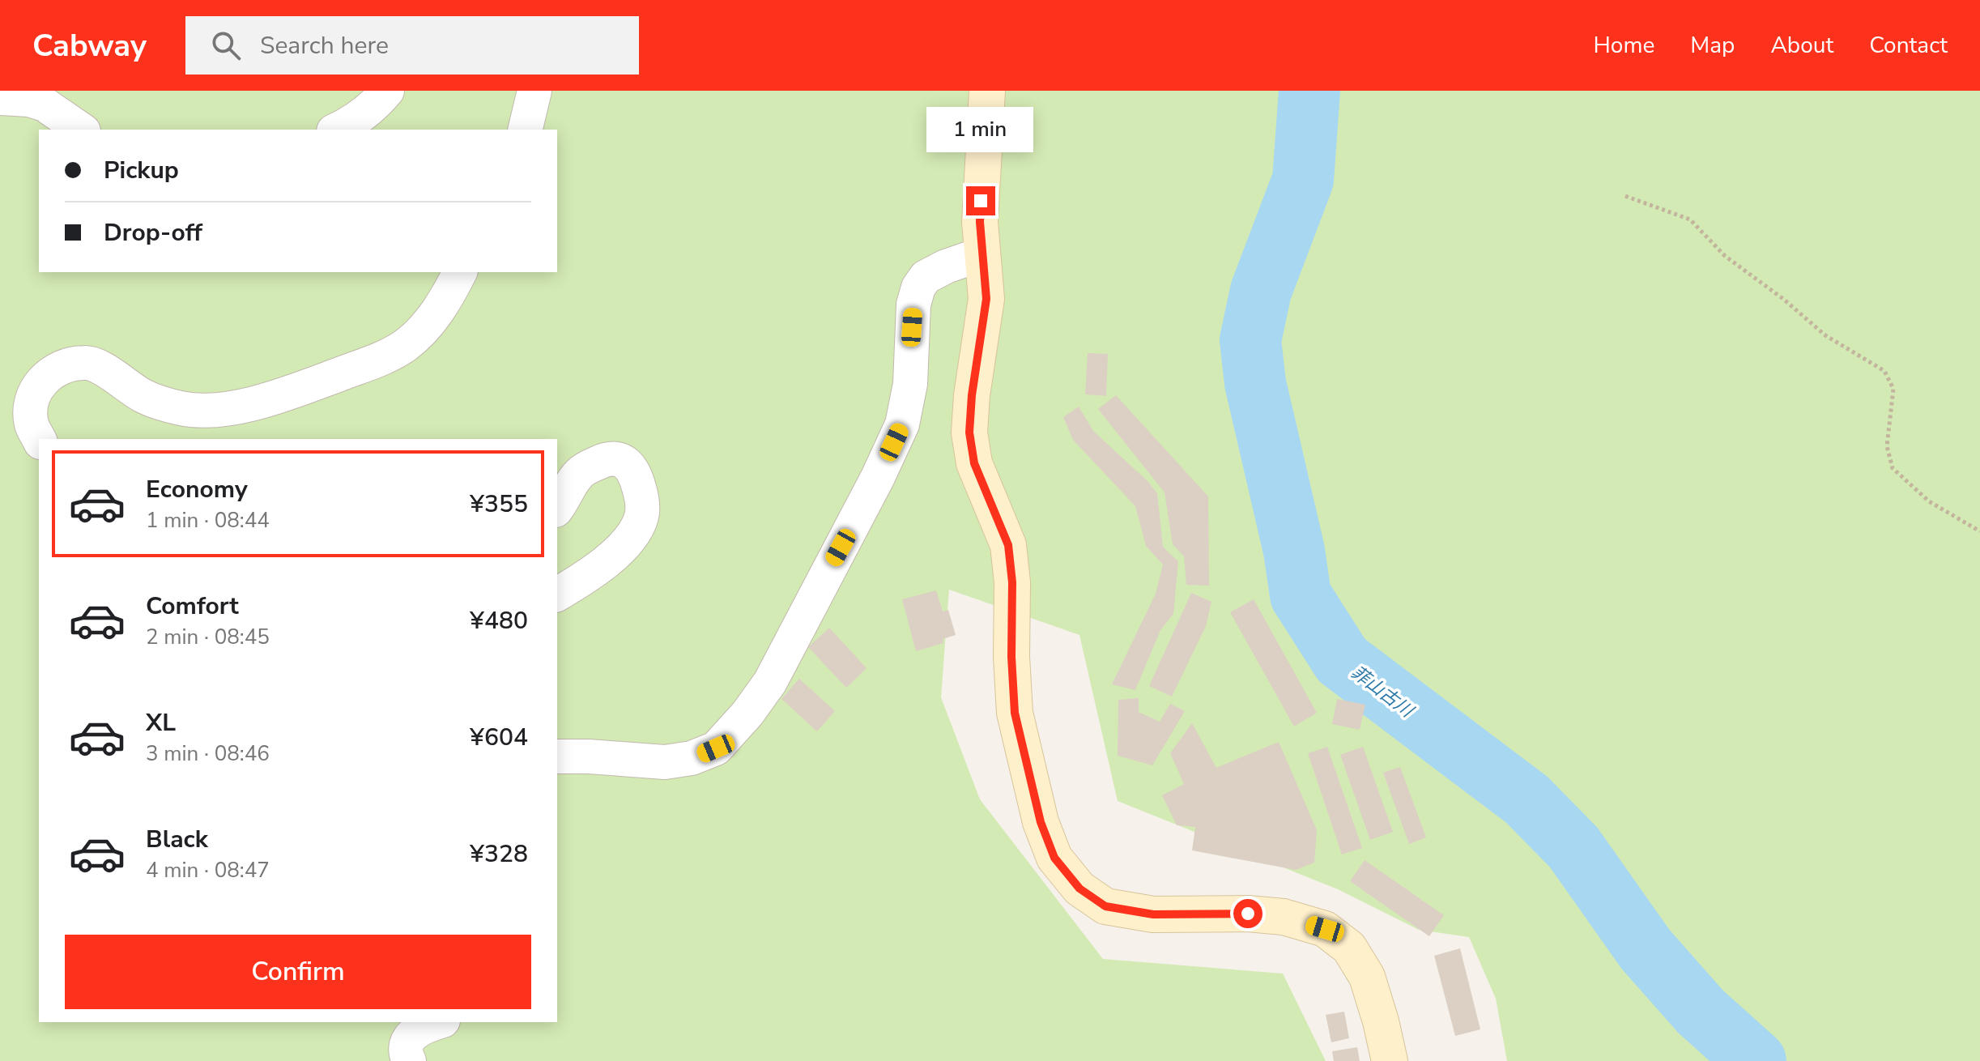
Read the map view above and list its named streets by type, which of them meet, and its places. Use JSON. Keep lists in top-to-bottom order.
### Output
{
  "water": ["菲山古川"],
  "page": {
    "header": "Cabway",
    "search": "Search here",
    "nav": [
      "Home",
      "Map",
      "About",
      "Contact"
    ],
    "bubble": "1 min",
    "banner": ["Pickup", "Drop-off"],
    "list": [
      {
        "name": "Economy",
        "note": "1 min · 08:44",
        "value": "¥355"
      },
      {
        "name": "Comfort",
        "note": "2 min · 08:45",
        "value": "¥480"
      },
      {
        "name": "XL",
        "note": "3 min · 08:46",
        "value": "¥604"
      },
      {
        "name": "Black",
        "note": "4 min · 08:47",
        "value": "¥328"
      }
    ],
    "buttons": "Confirm"
  }
}
